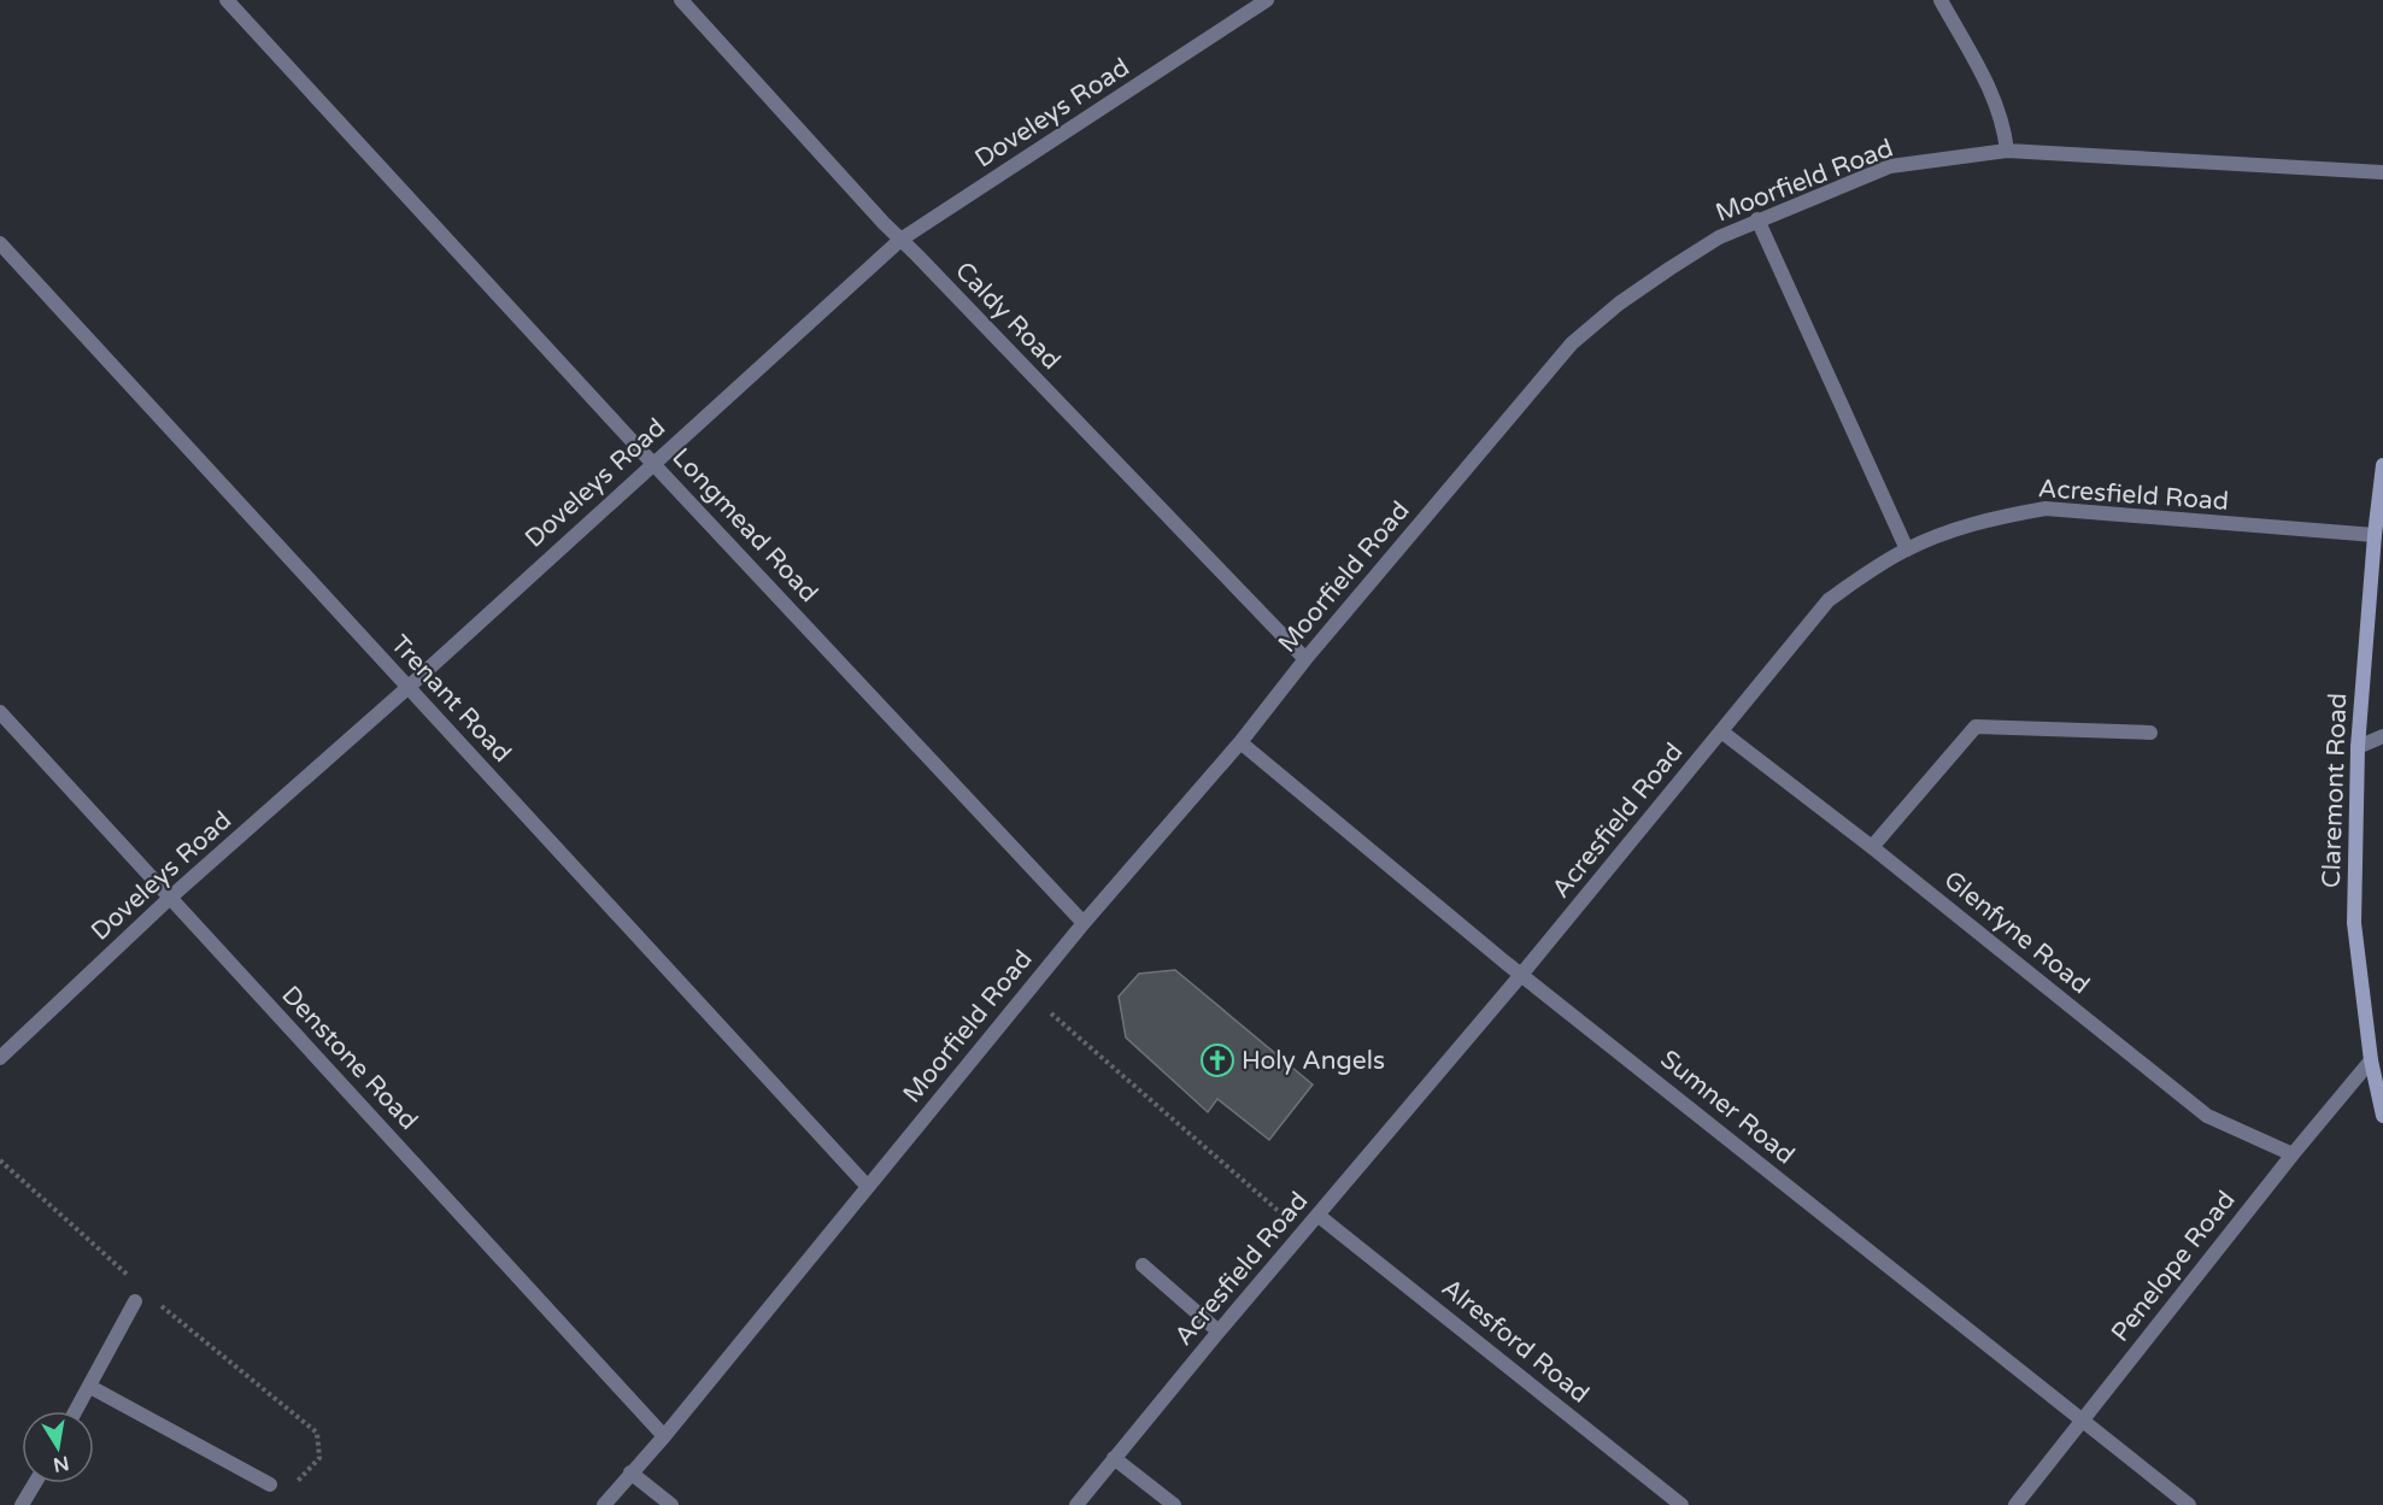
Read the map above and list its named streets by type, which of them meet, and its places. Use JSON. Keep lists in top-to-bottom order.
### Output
{
  "streets": {
    "main road": ["Claremont Road"],
    "street": [
      "Doveleys Road",
      "Moorfield Road",
      "Caldy Road",
      "Acresfield Road",
      "Longmead Road",
      "Trenant Road",
      "Glenfyne Road",
      "Denstone Road",
      "Sumner Road",
      "Penelope Road",
      "Alresford Road"
    ]
  },
  "crossings": [
    ["Doveleys Road", "Caldy Road"],
    ["Doveleys Road", "Longmead Road"],
    ["Doveleys Road", "Trenant Road"],
    ["Doveleys Road", "Denstone Road"],
    ["Moorfield Road", "Caldy Road"],
    ["Moorfield Road", "Longmead Road"],
    ["Moorfield Road", "Trenant Road"],
    ["Moorfield Road", "Denstone Road"],
    ["Moorfield Road", "Sumner Road"],
    ["Acresfield Road", "Claremont Road"],
    ["Acresfield Road", "Glenfyne Road"],
    ["Acresfield Road", "Sumner Road"],
    ["Acresfield Road", "Alresford Road"],
    ["Claremont Road", "Penelope Road"],
    ["Glenfyne Road", "Penelope Road"],
    ["Sumner Road", "Penelope Road"]
  ],
  "places": {
    "church": ["Holy Angels"]
  },
  "north": "bottom"
}
